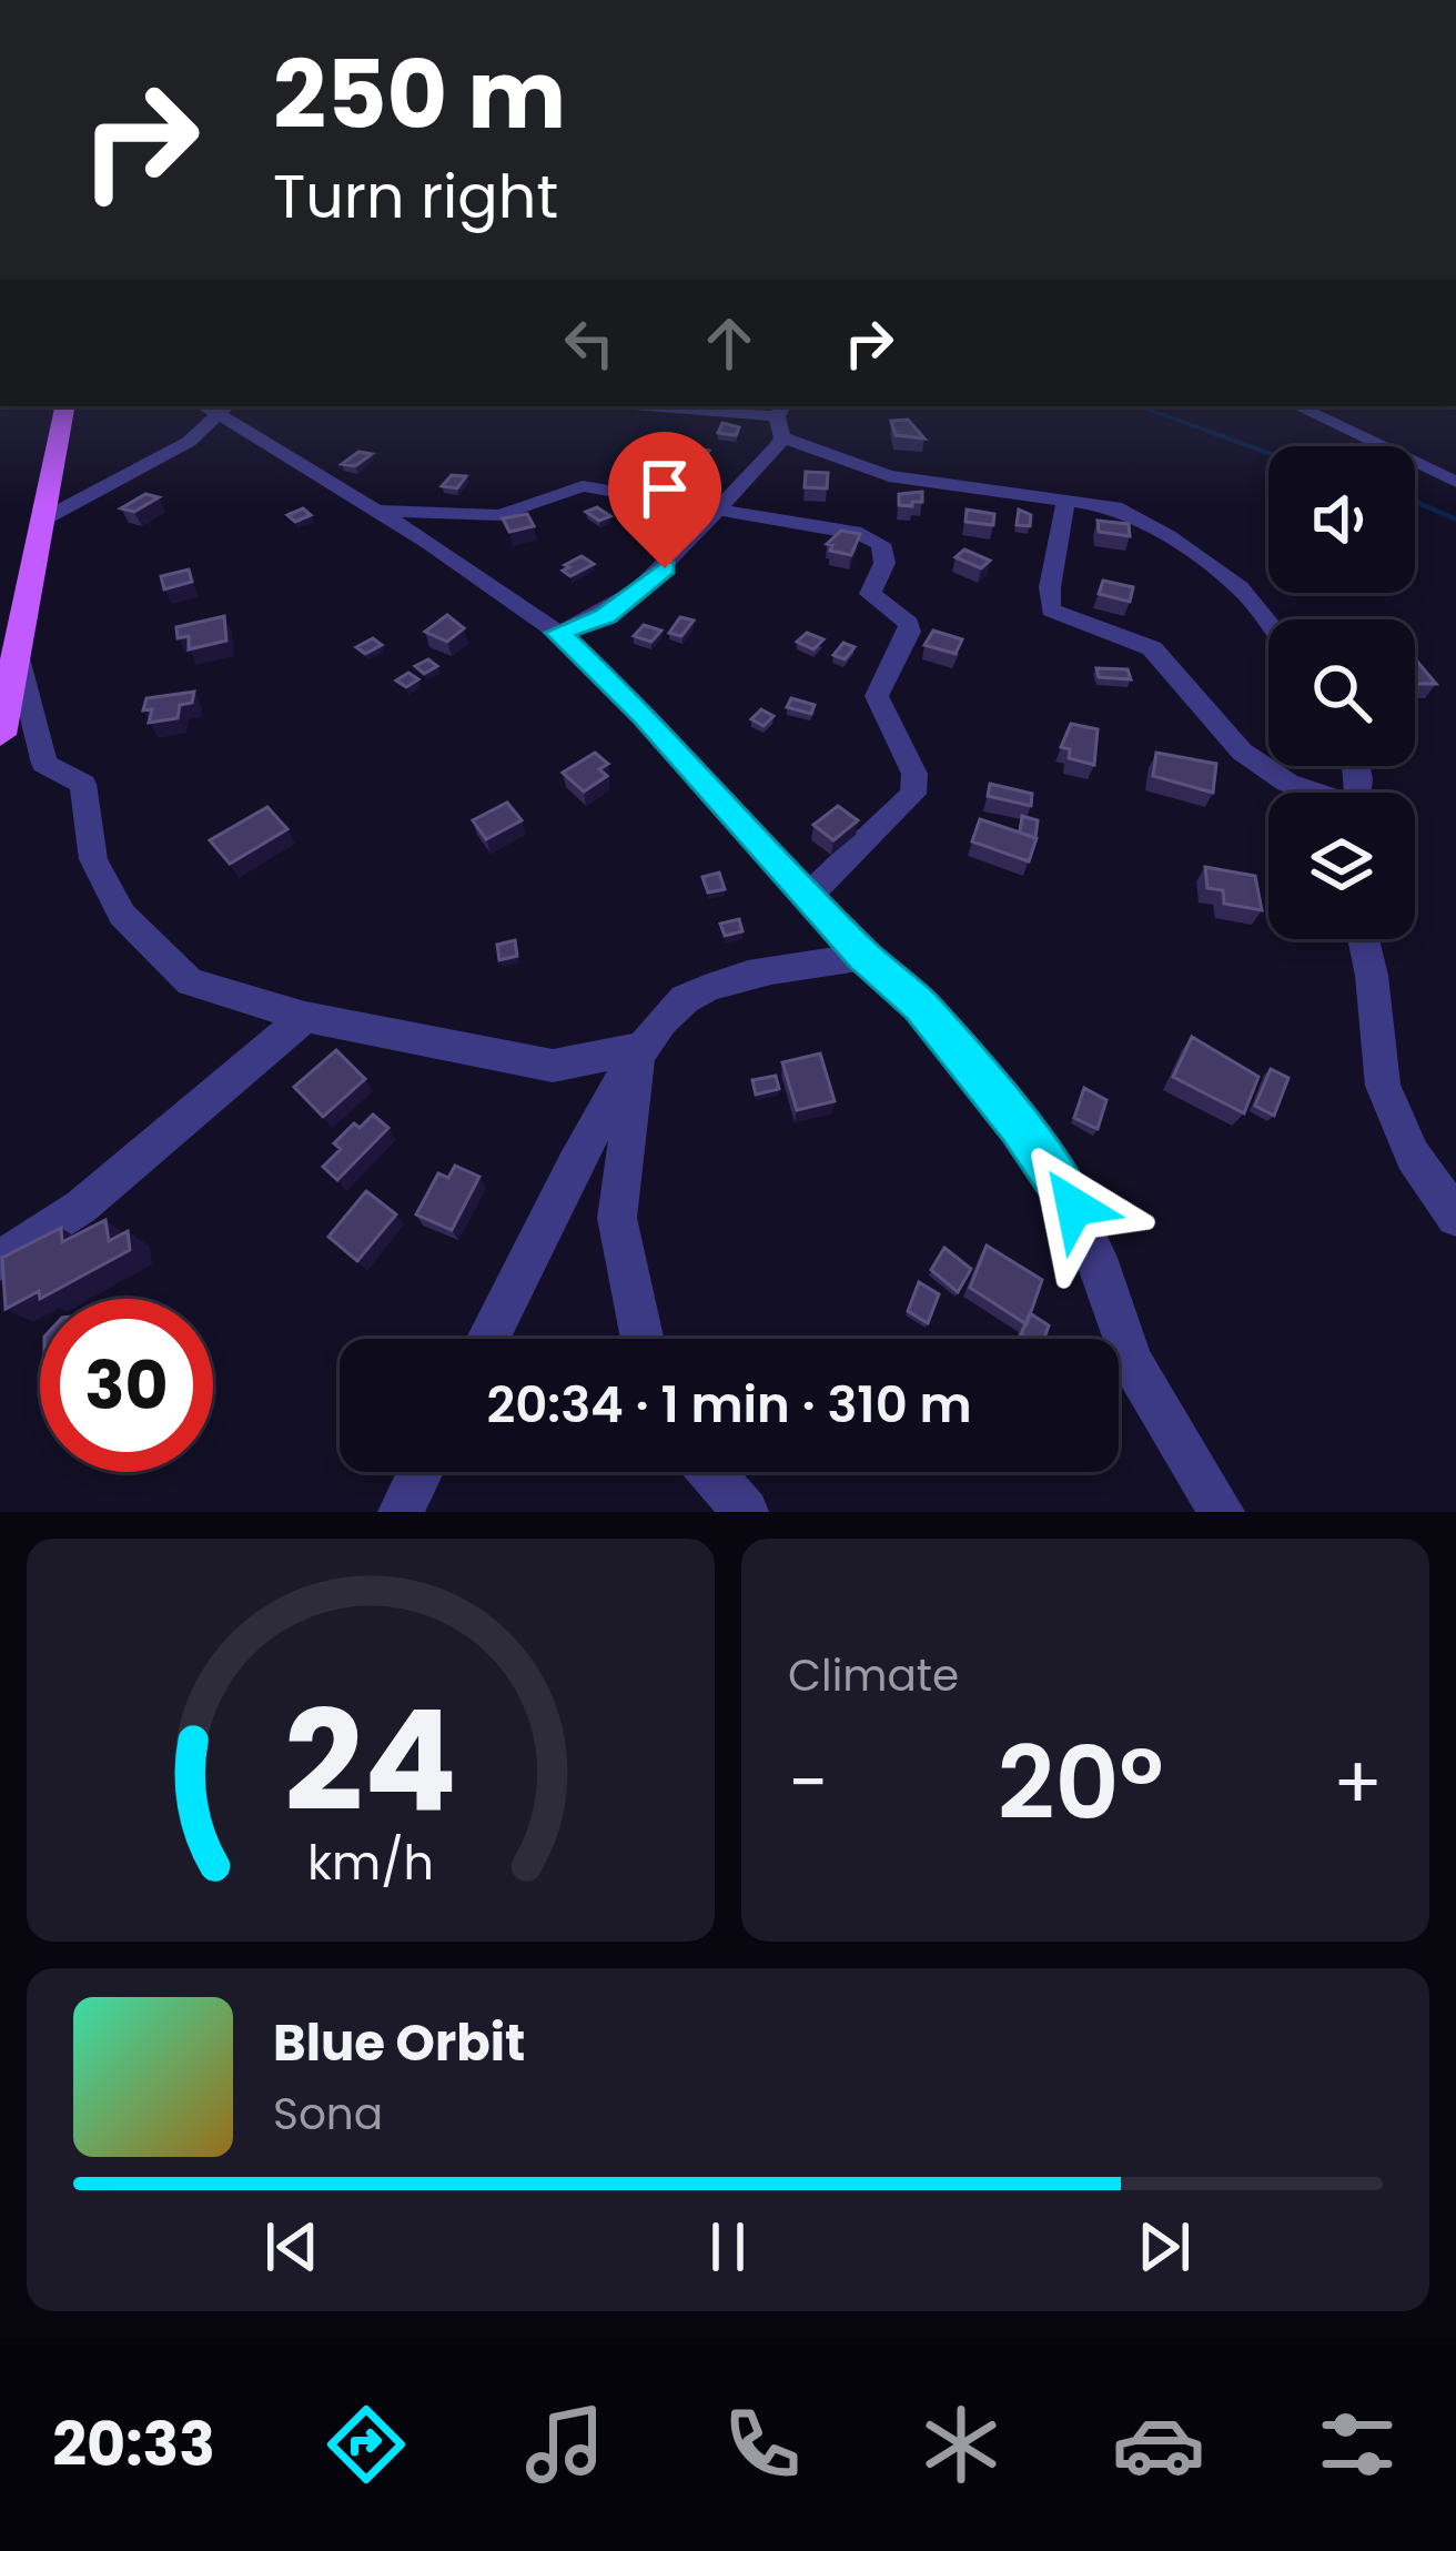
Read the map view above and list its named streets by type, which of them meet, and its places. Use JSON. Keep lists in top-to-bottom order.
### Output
{
  "page": {
    "turn": ["250 m", "Turn right"],
    "limit": "30",
    "trip": "20:34 · 1 min · 310 m",
    "tile": "Climate",
    "heat": ["−", "20°", "+"],
    "song": ["Blue Orbit", "Sona"],
    "tabs": "20:33",
    "gauge": ["24", "km/h"]
  }
}
